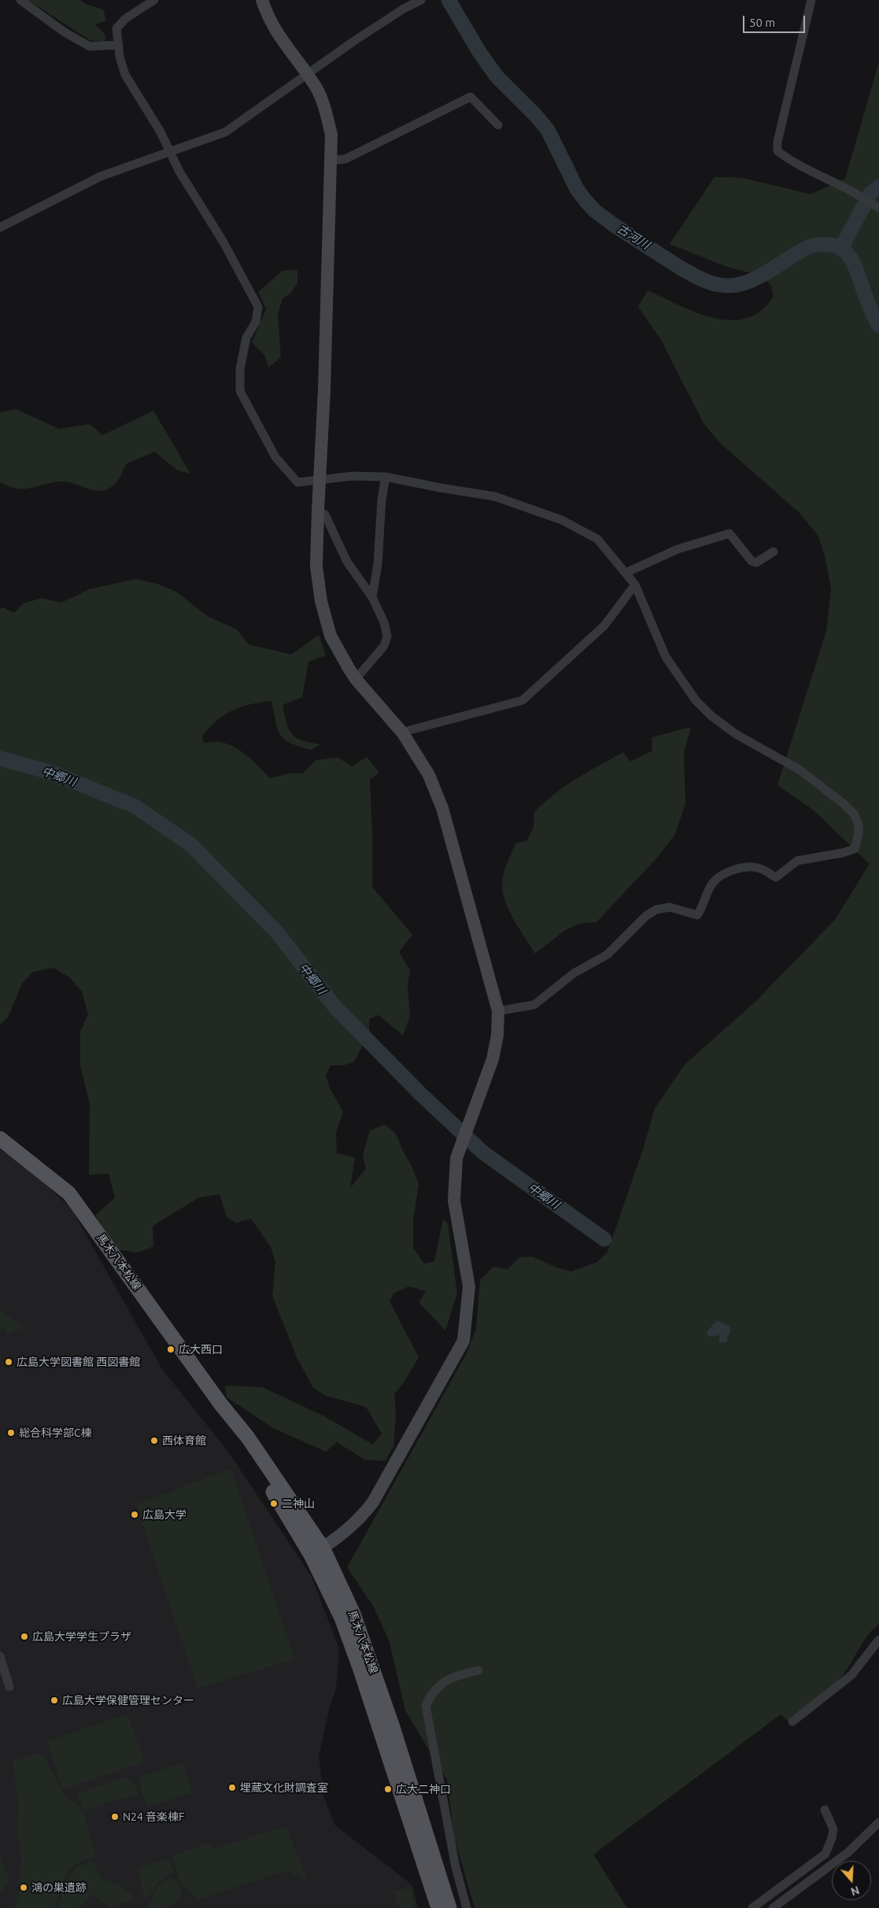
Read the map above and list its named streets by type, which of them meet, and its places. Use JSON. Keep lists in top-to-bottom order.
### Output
{
  "streets": {
    "main road": ["馬木八本松線"]
  },
  "water": ["古河川", "中郷川"],
  "places": [
    "広大西口",
    "広島大学図書館 西図書館",
    "総合科学部C棟",
    "西体育館",
    "二神山",
    "広島大学",
    "広島大学学生プラザ",
    "広島大学保健管理センター",
    "埋蔵文化財調査室",
    "広大二神口",
    "N24 音楽棟F",
    "鴻の巣遺跡"
  ],
  "scale_bar": "50 m",
  "north": "bottom"
}
